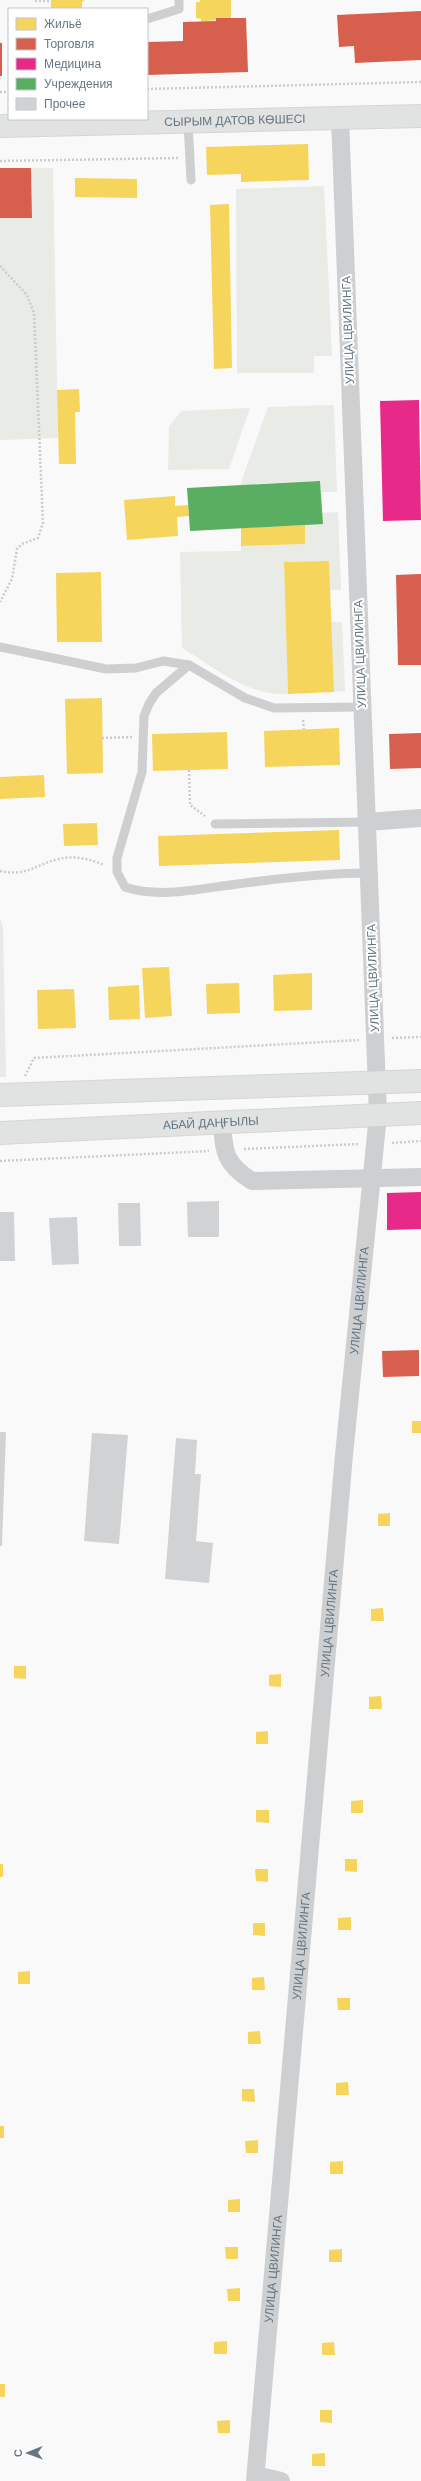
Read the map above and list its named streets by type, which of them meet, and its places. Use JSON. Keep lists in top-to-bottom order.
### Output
{
  "streets": {
    "street": ["СЫРЫМ ДАТОВ КӨШЕСІ", "УЛИЦА ЦВИЛИНГА", "АБАЙ ДАҢҒЫЛЫ"]
  },
  "crossings": [
    ["СЫРЫМ ДАТОВ КӨШЕСІ", "УЛИЦА ЦВИЛИНГА"],
    ["УЛИЦА ЦВИЛИНГА", "АБАЙ ДАҢҒЫЛЫ"]
  ],
  "legend": [
    "Жильё",
    "Торговля",
    "Медицина",
    "Учреждения",
    "Прочее"
  ],
  "north": "left"
}
